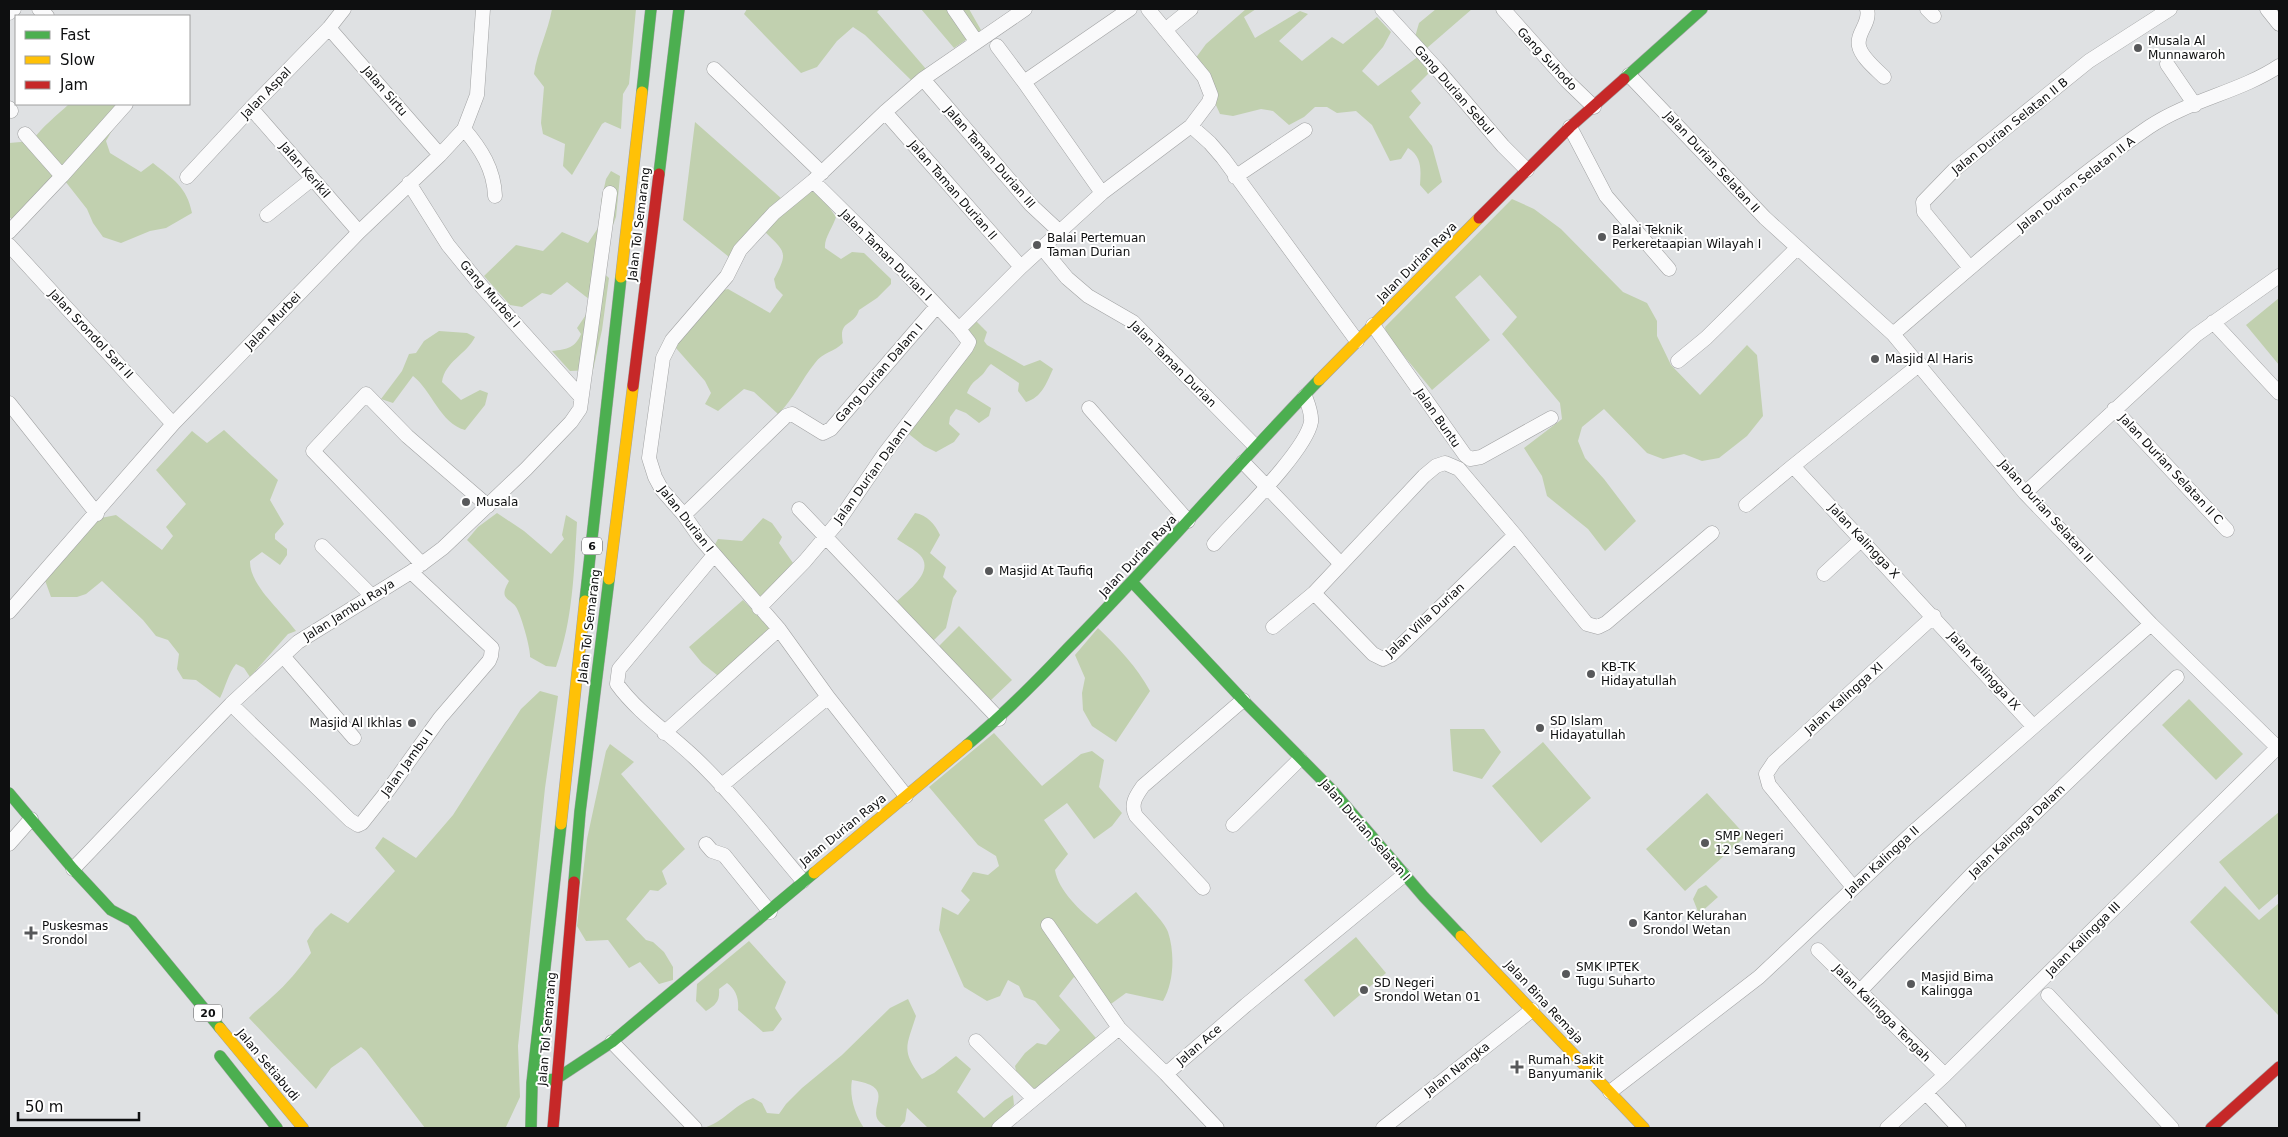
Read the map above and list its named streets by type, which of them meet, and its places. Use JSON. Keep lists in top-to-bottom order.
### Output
{
  "streets": {
    "main road": [
      "Jalan Tol Semarang",
      "Jalan Durian Raya",
      "6",
      "Jalan Durian Selatan I",
      "Jalan Bina Remaja",
      "20",
      "Jalan Setiabudi"
    ],
    "street": [
      "Gang Suhodo",
      "Gang Durian Sebul",
      "Jalan Sirtu",
      "Jalan Aspal",
      "Jalan Durian Selatan II B",
      "Jalan Taman Durian III",
      "Jalan Durian Selatan II",
      "Jalan Kerikil",
      "Jalan Durian Selatan II A",
      "Jalan Taman Durian II",
      "Jalan Taman Durian I",
      "Gang Murbei I",
      "Jalan Murbei",
      "Jalan Srondol Sari II",
      "Jalan Taman Durian",
      "Gang Durian Dalam I",
      "Jalan Buntu",
      "Jalan Durian Selatan II C",
      "Jalan Durian Dalam I",
      "Jalan Durian I",
      "Jalan Kalingga X",
      "Jalan Jambu Raya",
      "Jalan Villa Durian",
      "Jalan Kalingga IX",
      "Jalan Kalingga XI",
      "Jalan Jambu I",
      "Jalan Kalingga Dalam",
      "Jalan Kalingga II",
      "Jalan Kalingga III",
      "Jalan Kalingga Tengah",
      "Jalan Ace",
      "Jalan Nangka"
    ]
  },
  "crossings": [
    ["Gang Suhodo", "Jalan Durian Raya"],
    ["Gang Durian Sebul", "Jalan Durian Raya"],
    ["Jalan Sirtu", "Jalan Aspal"],
    ["Jalan Sirtu", "Jalan Murbei"],
    ["Jalan Aspal", "Jalan Kerikil"],
    ["Jalan Durian Selatan II B", "Jalan Durian Selatan II A"],
    ["Jalan Durian Selatan II", "Jalan Durian Selatan II A"],
    ["Jalan Durian Selatan II", "Jalan Durian Raya"],
    ["Jalan Durian Selatan II", "Jalan Durian Selatan II C"],
    ["Jalan Durian Selatan II", "Jalan Kalingga II"],
    ["Jalan Durian Selatan II", "Jalan Kalingga III"],
    ["Jalan Kerikil", "Jalan Murbei"],
    ["Jalan Tol Semarang", "Jalan Durian Raya"],
    ["Jalan Taman Durian I", "Gang Durian Dalam I"],
    ["Jalan Taman Durian I", "Jalan Durian Dalam I"],
    ["Jalan Taman Durian I", "Jalan Durian I"],
    ["Jalan Durian Raya", "Jalan Taman Durian"],
    ["Jalan Durian Raya", "Jalan Buntu"],
    ["Jalan Durian Raya", "Jalan Durian I"],
    ["Jalan Durian Raya", "Jalan Durian Selatan I"],
    ["Gang Murbei I", "Jalan Murbei"],
    ["Gang Murbei I", "Jalan Jambu Raya"],
    ["Jalan Murbei", "Jalan Srondol Sari II"],
    ["Gang Durian Dalam I", "Jalan Durian I"],
    ["Jalan Durian Dalam I", "Jalan Durian I"],
    ["Jalan Kalingga X", "Jalan Kalingga IX"],
    ["Jalan Kalingga X", "Jalan Kalingga XI"],
    ["Jalan Jambu Raya", "Jalan Jambu I"],
    ["Jalan Jambu Raya", "Jalan Setiabudi"],
    ["Jalan Kalingga IX", "Jalan Kalingga XI"],
    ["Jalan Kalingga IX", "Jalan Kalingga II"],
    ["Jalan Kalingga XI", "Jalan Kalingga II"],
    ["Jalan Durian Selatan I", "Jalan Bina Remaja"],
    ["Jalan Durian Selatan I", "Jalan Ace"],
    ["Jalan Kalingga Dalam", "Jalan Kalingga Tengah"],
    ["Jalan Kalingga II", "Jalan Bina Remaja"],
    ["Jalan Kalingga III", "Jalan Kalingga Tengah"],
    ["Jalan Bina Remaja", "Jalan Nangka"]
  ],
  "places": {
    "other": [
      "Musala Al Munnawaroh",
      "Balai Teknik Perkeretaapian Wilayah I",
      "Balai Pertemuan Taman Durian",
      "Masjid Al Haris",
      "Musala",
      "Masjid At Taufiq",
      "KB-TK Hidayatullah",
      "Masjid Al Ikhlas",
      "SD Islam Hidayatullah",
      "SMP Negeri 12 Semarang",
      "Kantor Kelurahan Srondol Wetan",
      "SMK IPTEK Tugu Suharto",
      "Masjid Bima Kalingga",
      "SD Negeri Srondol Wetan 01"
    ],
    "health": ["Puskesmas Srondol", "Rumah Sakit Banyumanik"]
  },
  "legend": ["Fast", "Slow", "Jam"],
  "scale_bar": "50 m"
}
